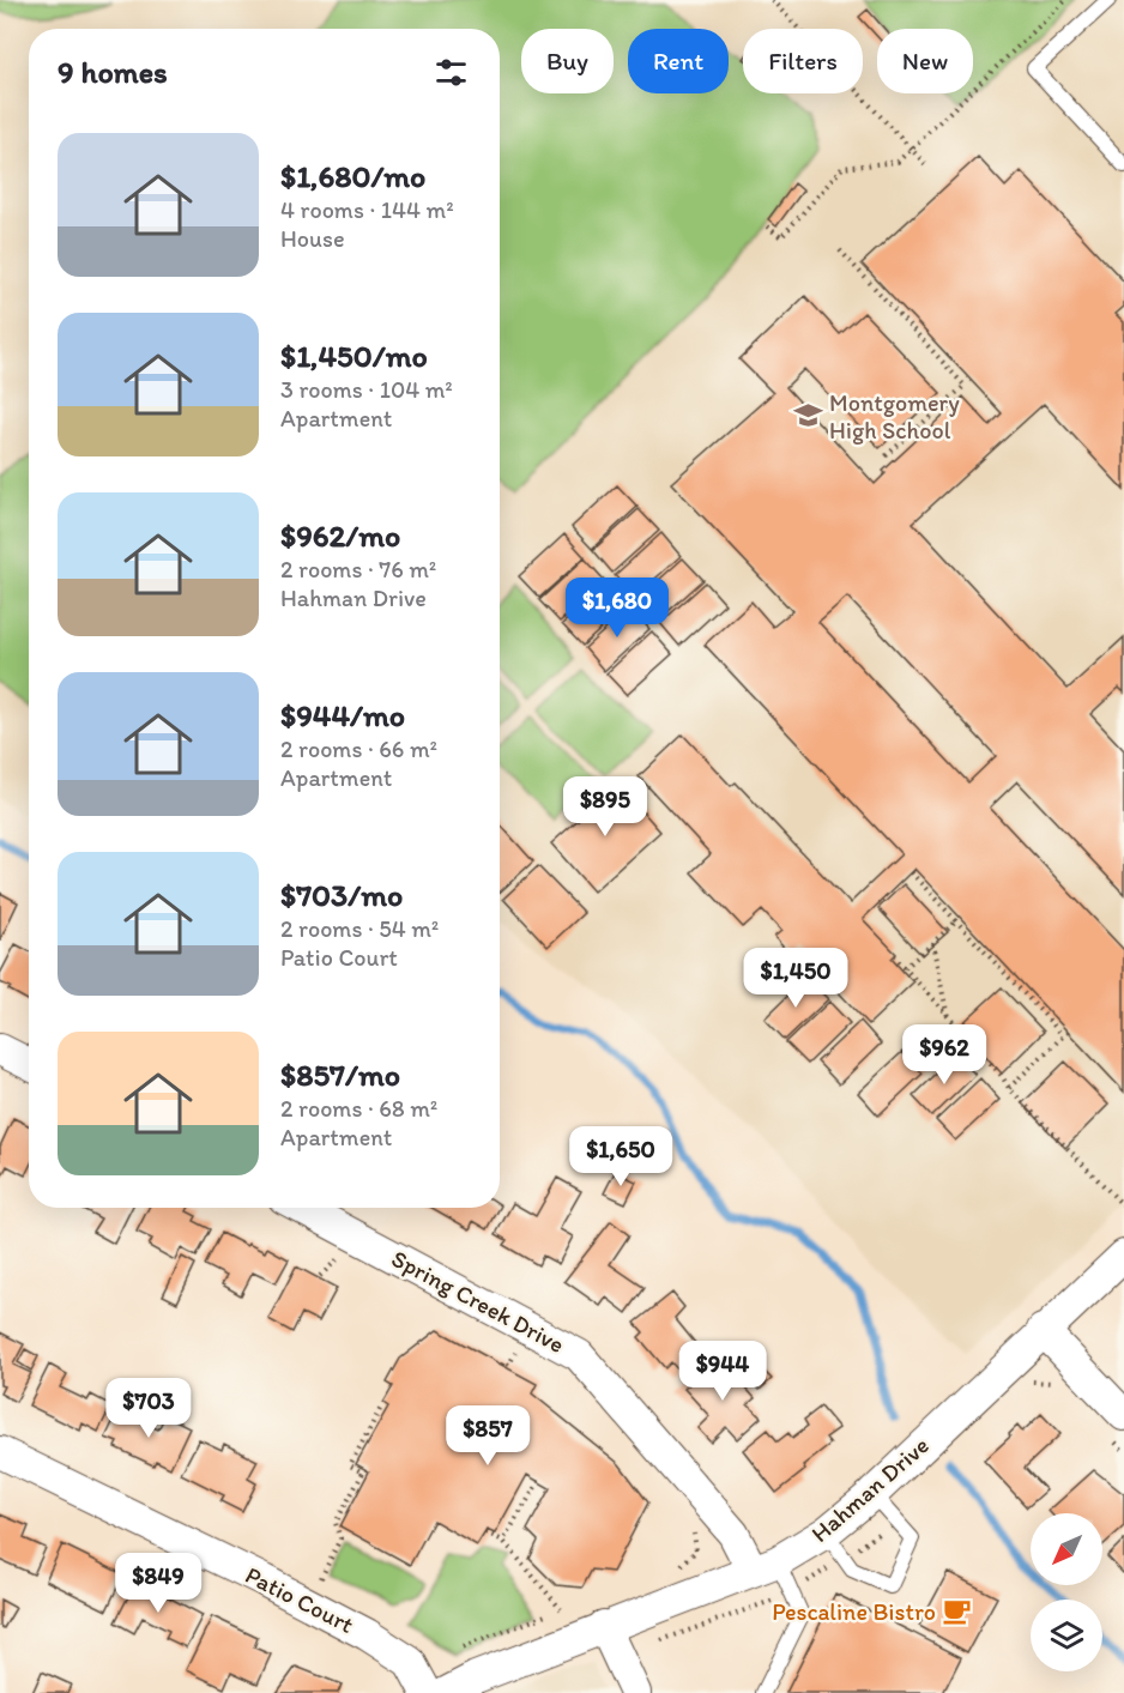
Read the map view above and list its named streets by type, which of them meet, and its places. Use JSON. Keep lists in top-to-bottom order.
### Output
{
  "streets": {
    "street": ["Spring Creek Drive", "Hahman Drive", "Patio Court"]
  },
  "crossings": [
    ["Spring Creek Drive", "Hahman Drive"]
  ],
  "places": {
    "school or university": ["Montgomery High School"],
    "cafe": ["Pescaline Bistro"]
  },
  "north": "bottom left",
  "page": {
    "chip": [
      "Buy",
      "Rent",
      "Filters",
      "New"
    ],
    "heading": "9 homes",
    "list": [
      {
        "name": "$1,680/mo",
        "note": "4 rooms · 144 m² · House"
      },
      {
        "name": "$1,450/mo",
        "note": "3 rooms · 104 m² · Apartment"
      },
      {
        "name": "$962/mo",
        "note": "2 rooms · 76 m² · Hahman Drive"
      },
      {
        "name": "$944/mo",
        "note": "2 rooms · 66 m² · Apartment"
      },
      {
        "name": "$703/mo",
        "note": "2 rooms · 54 m² · Patio Court"
      },
      {
        "name": "$857/mo",
        "note": "2 rooms · 68 m² · Apartment"
      }
    ],
    "price": [
      "$1,680",
      "$895",
      "$1,450",
      "$962",
      "$1,650",
      "$944",
      "$703",
      "$857",
      "$849"
    ]
  }
}
